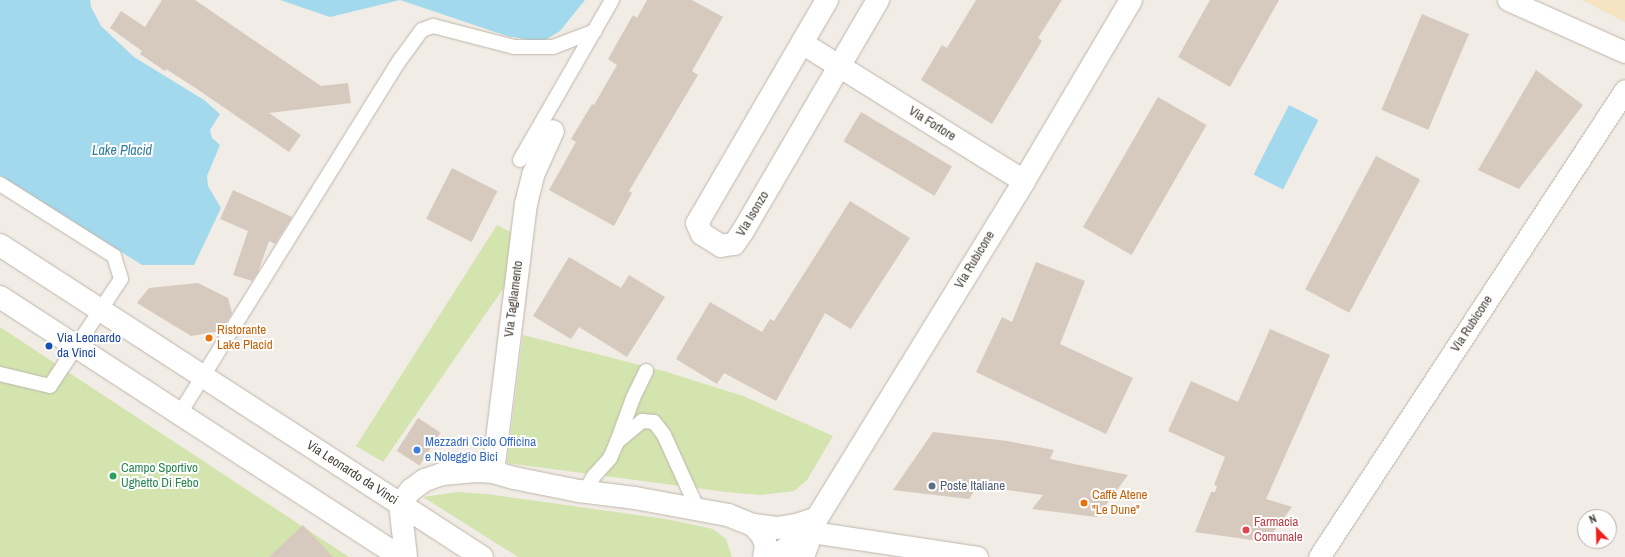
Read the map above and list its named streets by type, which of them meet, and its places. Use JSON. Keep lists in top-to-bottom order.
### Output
{
  "streets": {
    "street": [
      "Via Fortore",
      "Via Isonzo",
      "Via Rubicone",
      "Via Tagliamento",
      "Via Leonardo da Vinci"
    ]
  },
  "crossings": [
    ["Via Fortore", "Via Isonzo"],
    ["Via Fortore", "Via Rubicone"]
  ],
  "water": ["Lake Placid"],
  "places": [
    "Ristorante Lake Placid",
    "Via Leonardo da Vinci",
    "Mezzadri Ciclo Officina e Noleggio Bici",
    "Campo Sportivo Ughetto Di Febo",
    "Poste Italiane",
    "Caffè Atene \"Le Dune\"",
    "Farmacia Comunale"
  ],
  "north": "top left"
}
